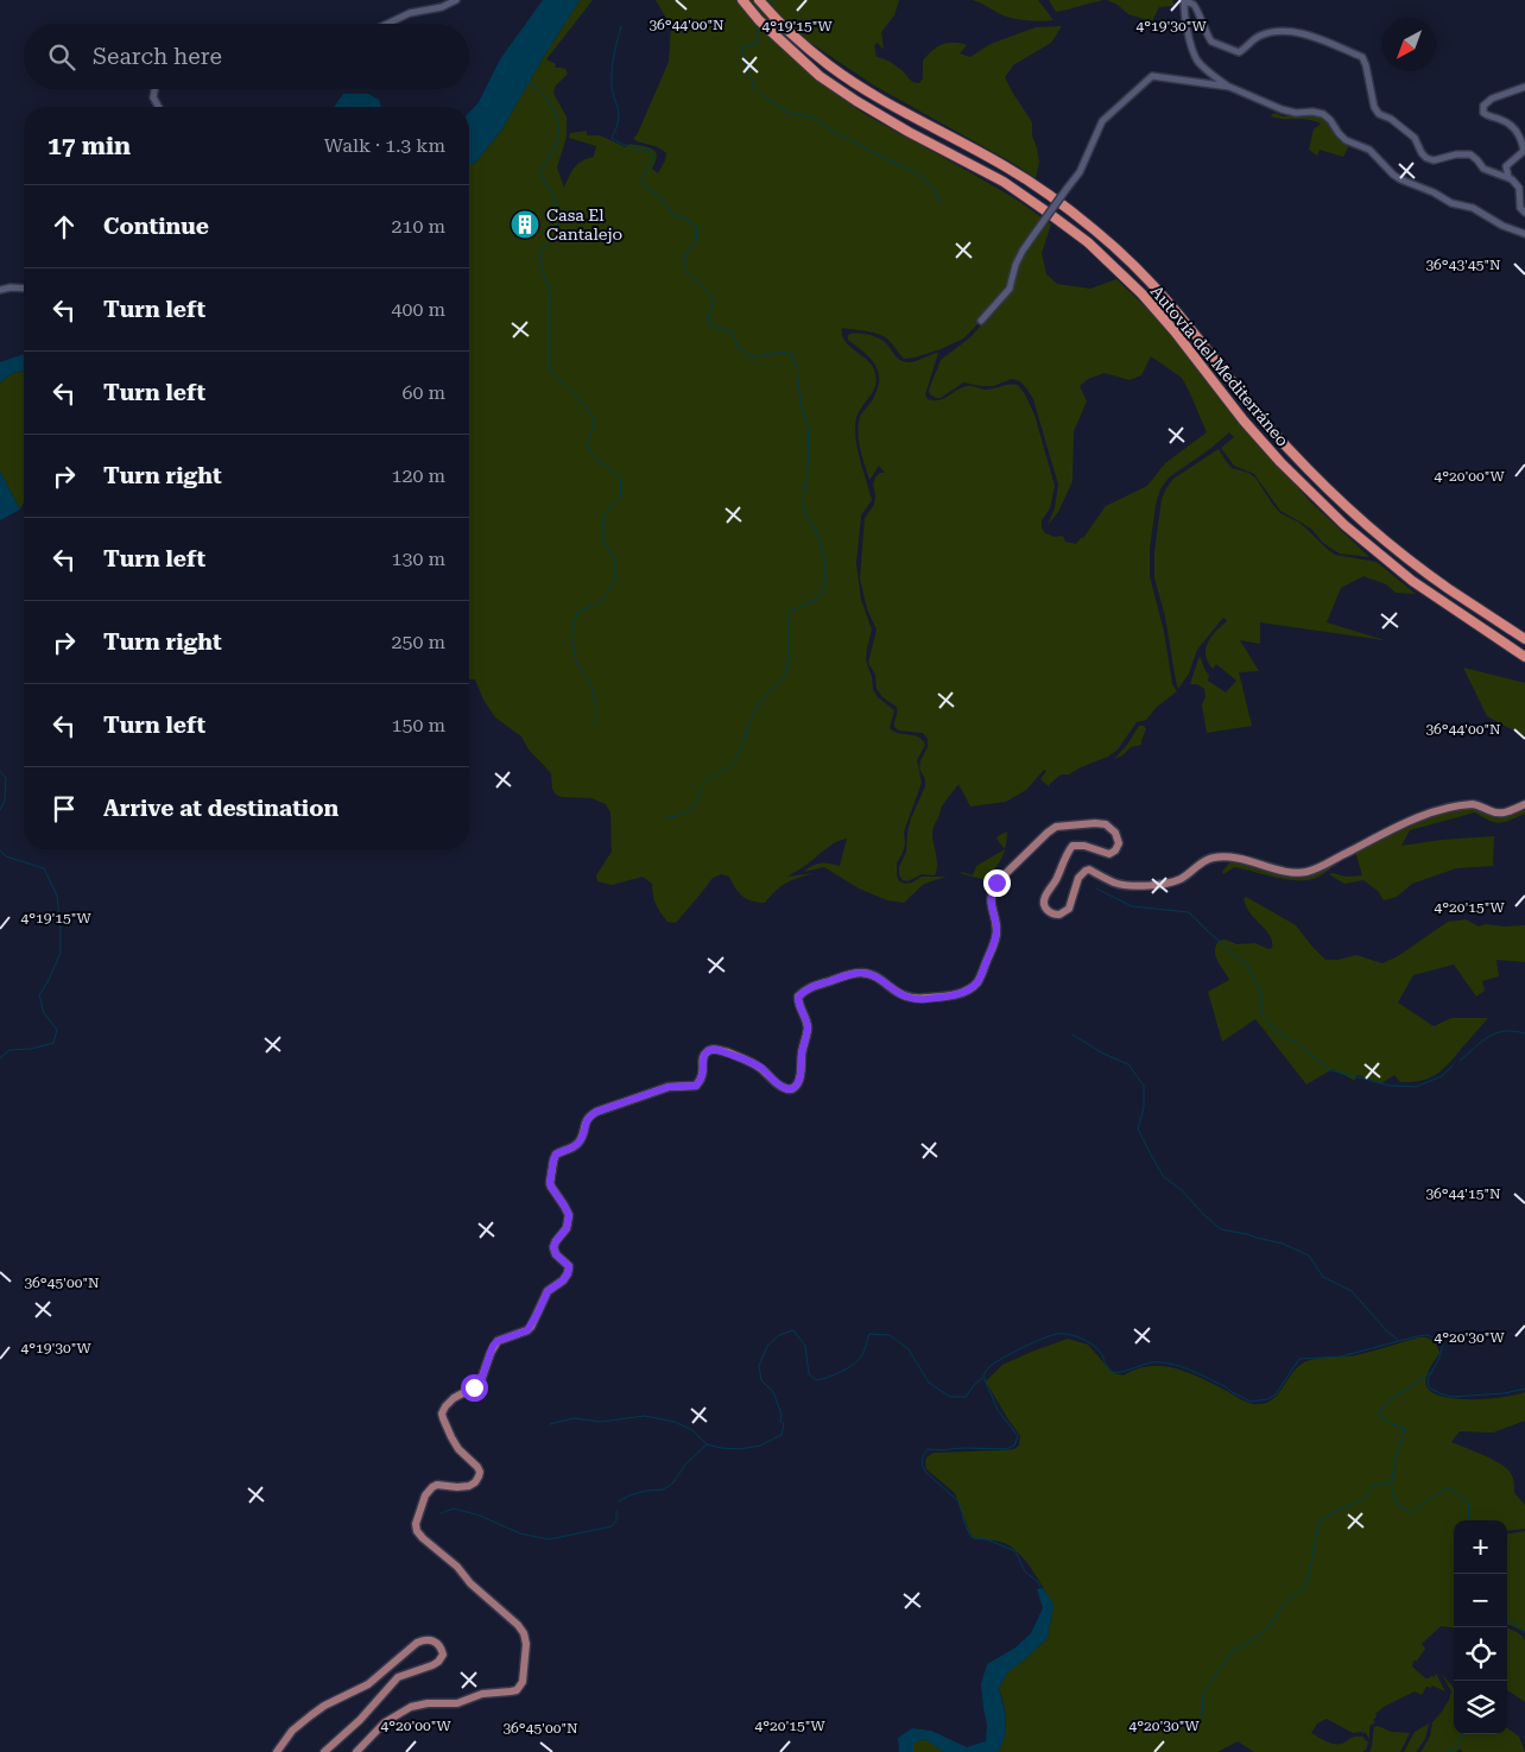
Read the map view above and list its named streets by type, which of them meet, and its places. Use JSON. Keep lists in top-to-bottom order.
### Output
{
  "streets": {
    "highway": ["Autovía del Mediterráneo"]
  },
  "places": {
    "building": ["Casa El Cantalejo"]
  },
  "north": "bottom left",
  "page": {
    "search": "Search here",
    "heading": ["17 min", "Walk · 1.3 km"],
    "list": [
      ["Continue", "210 m"],
      ["Turn left", "400 m"],
      ["Turn left", "60 m"],
      ["Turn right", "120 m"],
      ["Turn left", "130 m"],
      ["Turn right", "250 m"],
      ["Turn left", "150 m"],
      "Arrive at destination"
    ],
    "map_buttons": ["+", "−"]
  },
  "coordinates": [
    "36°44'00\"N",
    "4°19'15\"W",
    "4°19'30\"W",
    "36°43'45\"N",
    "4°20'00\"W",
    "4°20'15\"W",
    "36°44'15\"N",
    "36°45'00\"N",
    "4°20'30\"W"
  ]
}
